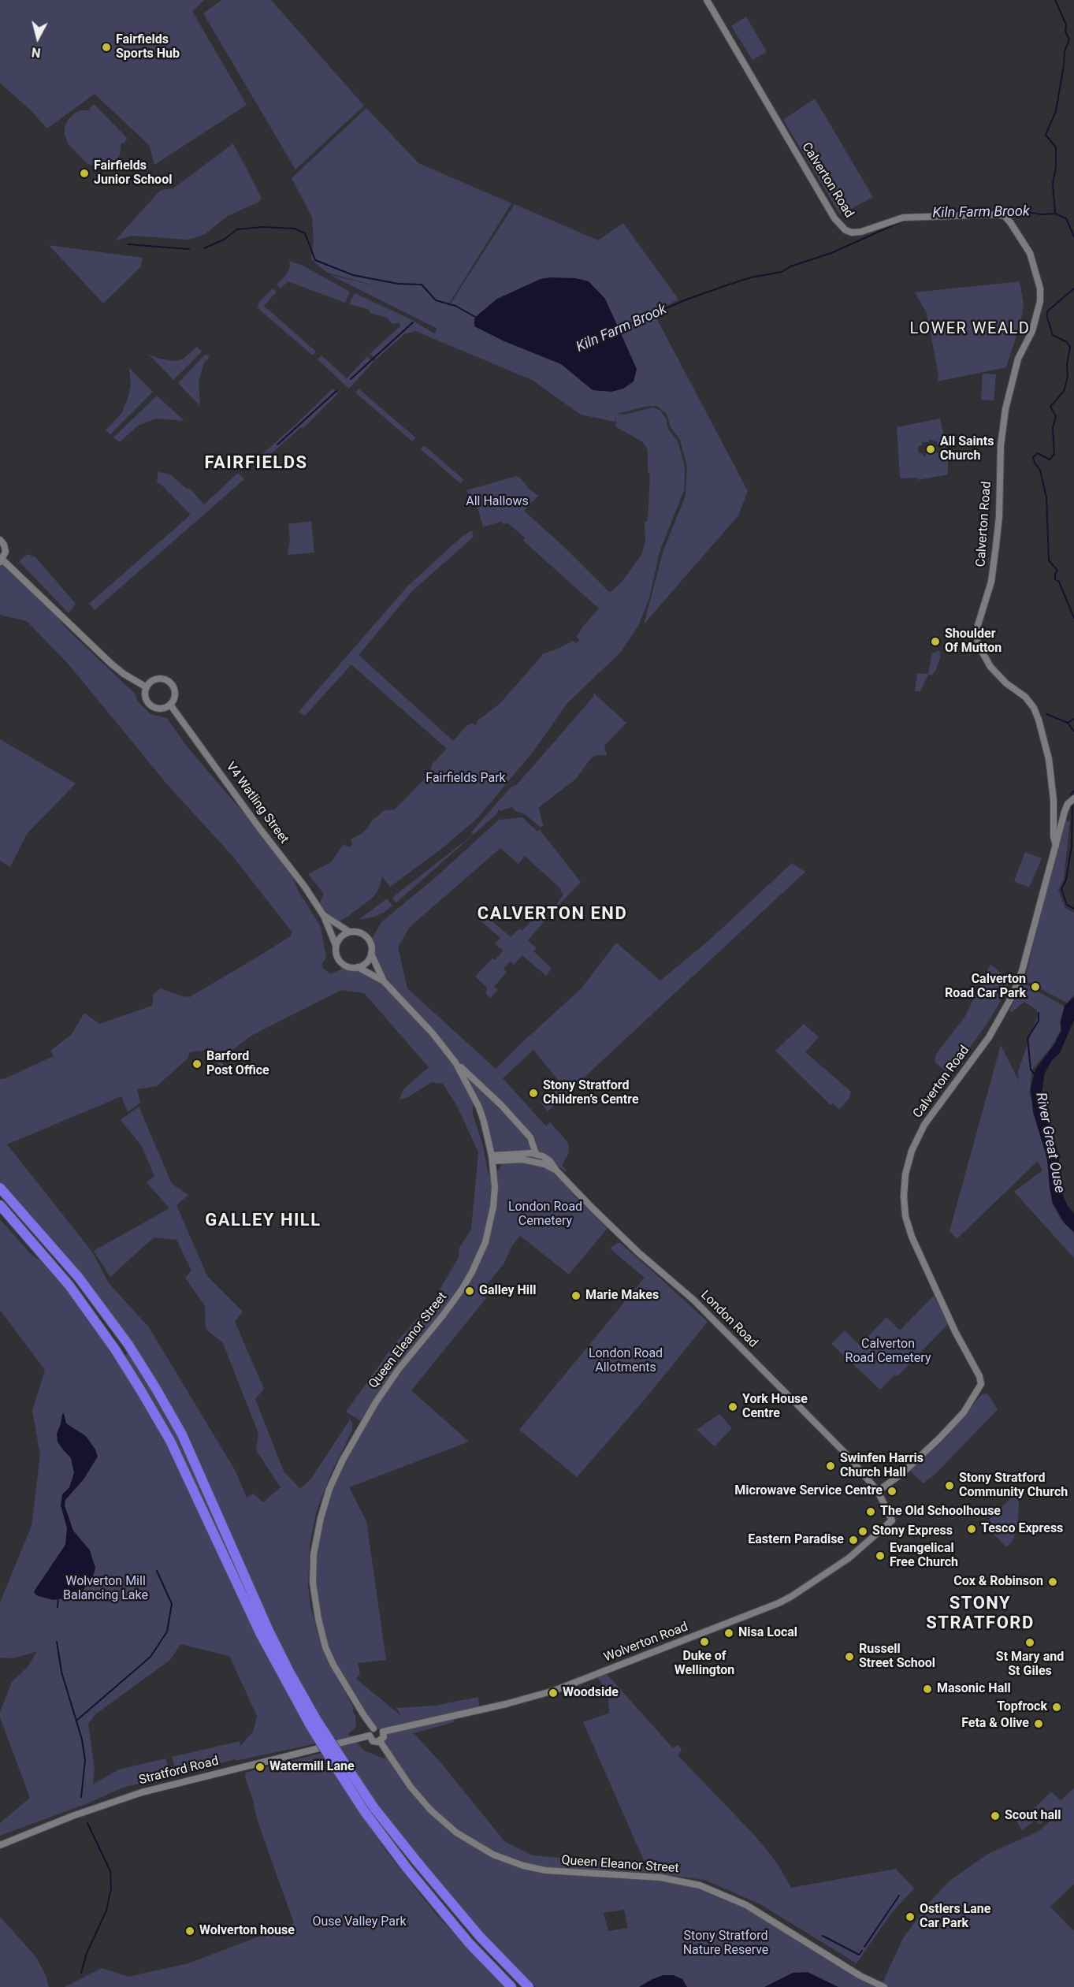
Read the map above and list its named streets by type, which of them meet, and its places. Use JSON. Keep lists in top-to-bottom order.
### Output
{
  "streets": {
    "street": [
      "Calverton Road",
      "V4 Watling Street",
      "London Road",
      "Queen Eleanor Street",
      "Wolverton Road",
      "Stratford Road"
    ]
  },
  "crossings": [
    ["Calverton Road", "London Road"],
    ["V4 Watling Street", "Queen Eleanor Street"],
    ["London Road", "Queen Eleanor Street"],
    ["London Road", "Wolverton Road"],
    ["Queen Eleanor Street", "Wolverton Road"],
    ["Queen Eleanor Street", "Stratford Road"],
    ["Wolverton Road", "Stratford Road"]
  ],
  "districts": [
    "LOWER WEALD",
    "FAIRFIELDS",
    "CALVERTON END",
    "GALLEY HILL",
    "STONY STRATFORD"
  ],
  "water": ["Kiln Farm Brook", "River Great Ouse"],
  "parks": [
    "All Hallows",
    "Fairfields Park",
    "London Road Cemetery",
    "Calverton Road Cemetery",
    "London Road Allotments",
    "Wolverton Mill Balancing Lake",
    "Ouse Valley Park",
    "Stony Stratford Nature Reserve"
  ],
  "places": [
    "Fairfields Sports Hub",
    "Fairfields Junior School",
    "All Saints Church",
    "Shoulder Of Mutton",
    "Calverton Road Car Park",
    "Barford Post Office",
    "Stony Stratford Children’s Centre",
    "Galley Hill",
    "Marie Makes",
    "York House Centre",
    "Swinfen Harris Church Hall",
    "Stony Stratford Community Church",
    "Microwave Service Centre",
    "The Old Schoolhouse",
    "Tesco Express",
    "Stony Express",
    "Eastern Paradise",
    "Evangelical Free Church",
    "Cox & Robinson",
    "Nisa Local",
    "Duke of Wellington",
    "St Mary and St Giles",
    "Russell Street School",
    "Masonic Hall",
    "Woodside",
    "Topfrock",
    "Feta & Olive",
    "Watermill Lane",
    "Scout hall",
    "Ostlers Lane Car Park",
    "Wolverton house"
  ],
  "north": "bottom"
}
